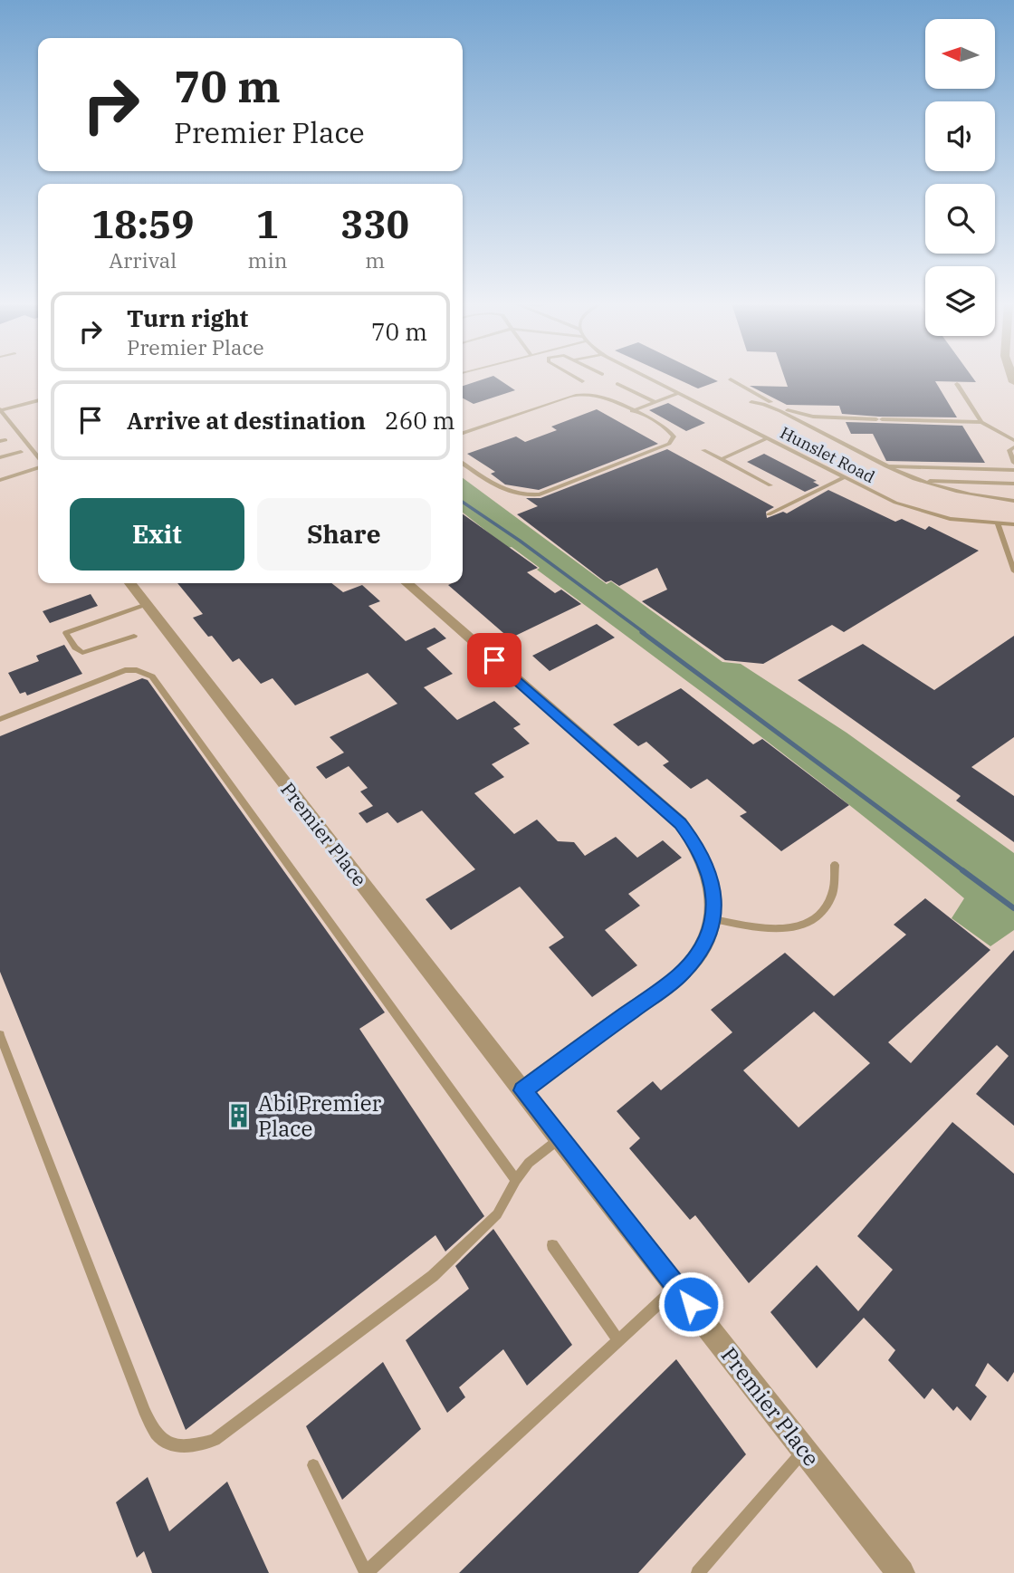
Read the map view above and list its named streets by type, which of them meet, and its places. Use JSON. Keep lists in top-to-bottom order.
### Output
{
  "streets": {
    "street": ["Premier Place"],
    "lane": ["Hunslet Road"]
  },
  "places": {
    "building": ["Abi Premier Place"]
  },
  "north": "left",
  "page": {
    "turn": ["70 m", "Premier Place"],
    "eta": [
      "18:59",
      "Arrival",
      "1",
      "min",
      "330",
      "m"
    ],
    "list": [
      {
        "name": "Turn right",
        "note": "Premier Place",
        "value": "70 m"
      },
      {
        "name": "Arrive at destination",
        "value": "260 m"
      }
    ],
    "buttons": ["Exit", "Share"]
  }
}
